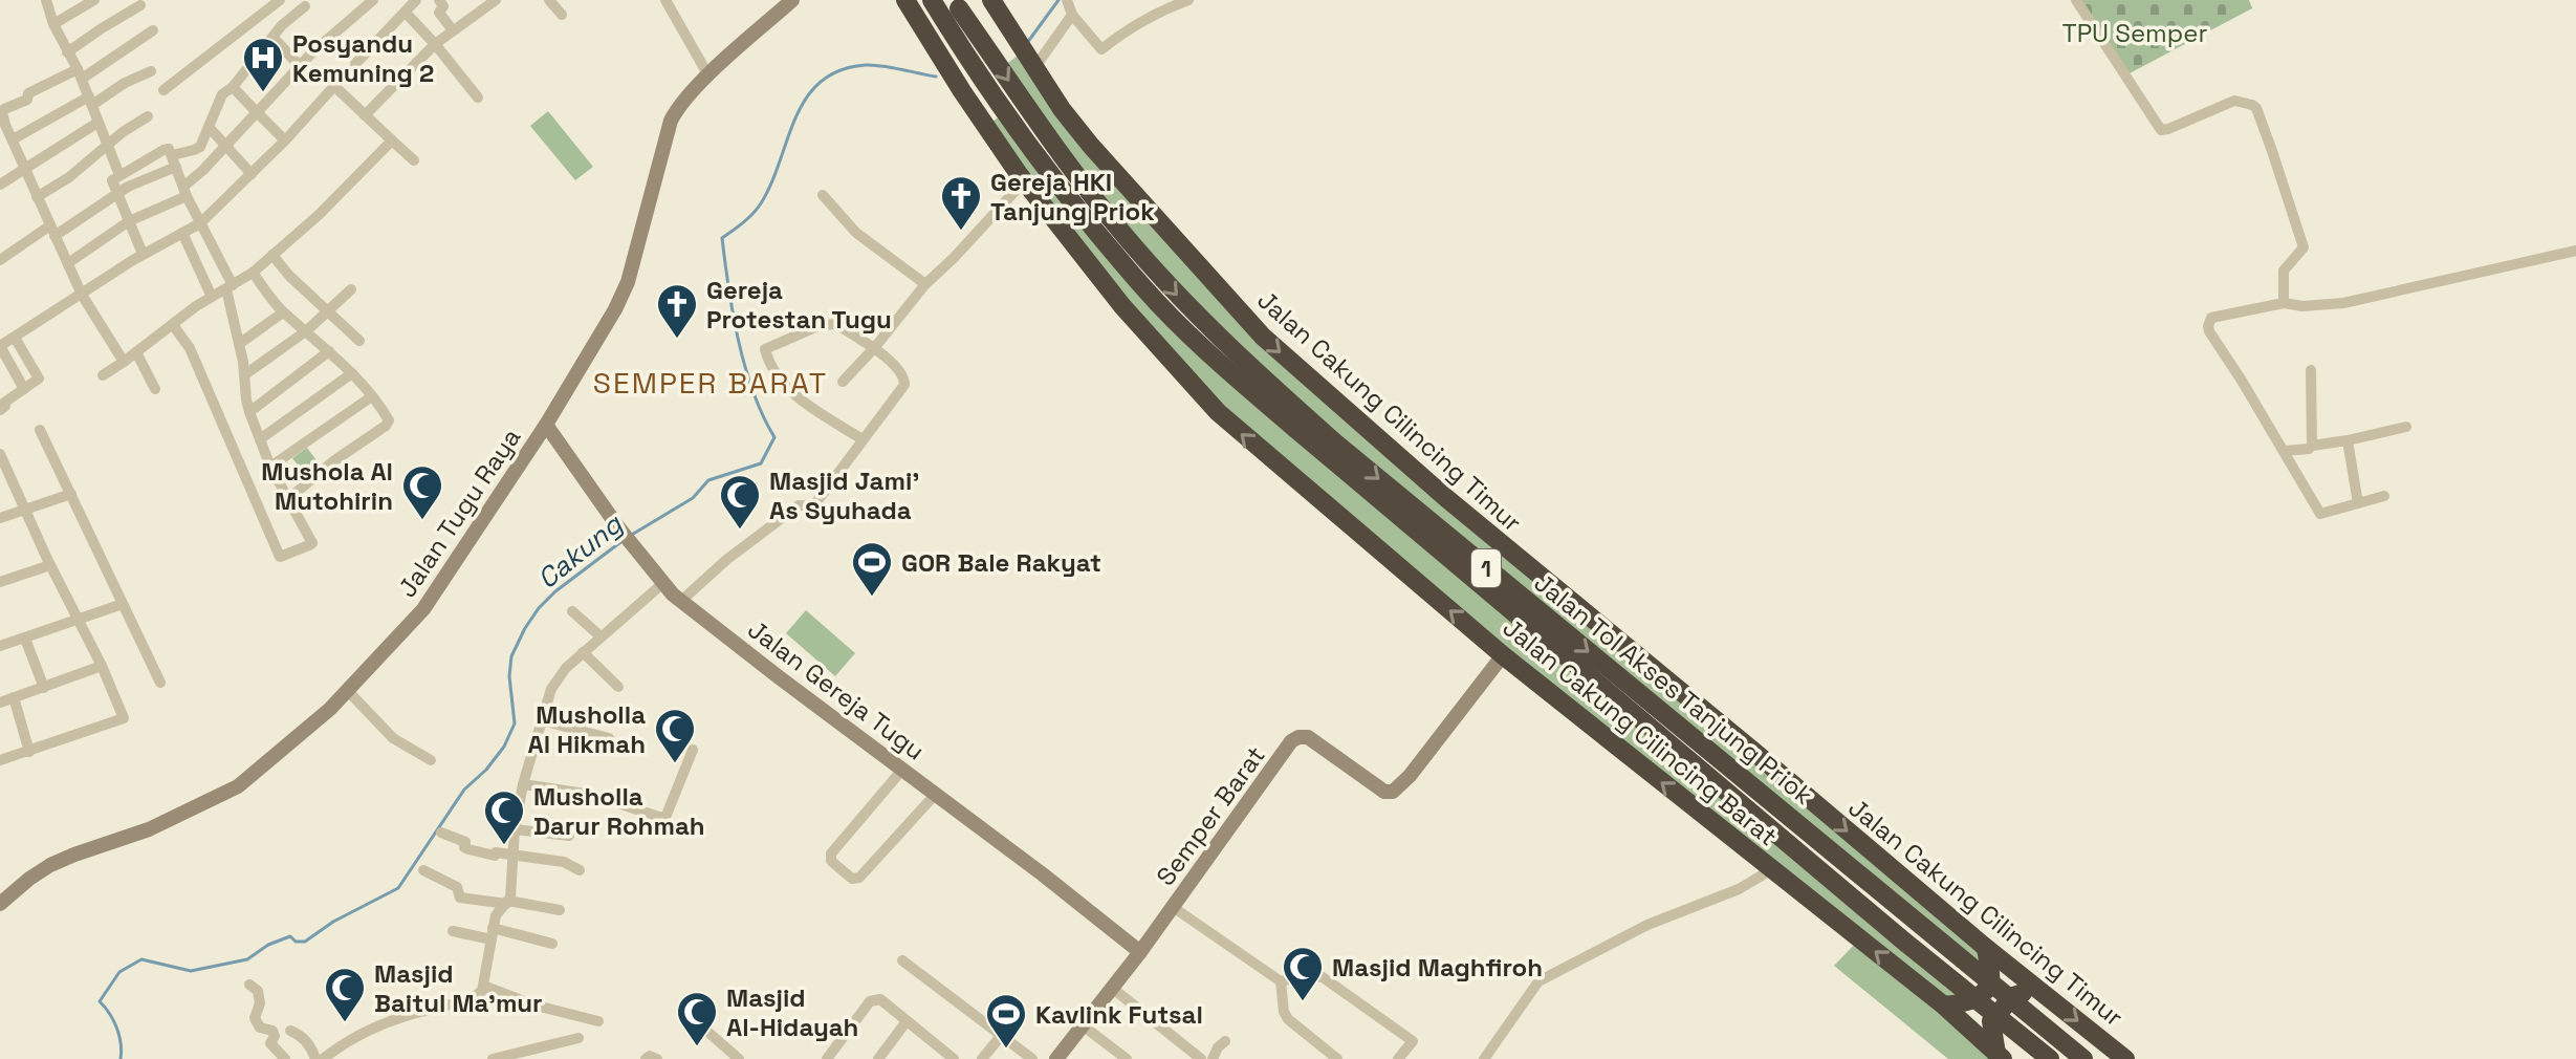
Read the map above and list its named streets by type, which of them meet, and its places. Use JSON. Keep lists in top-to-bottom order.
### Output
{
  "streets": {
    "highway": [
      "Jalan Cakung Cilincing Timur",
      "1",
      "Jalan Tol Akses Tanjung Priok",
      "Jalan Cakung Cilincing Barat"
    ],
    "street": ["Jalan Tugu Raya", "Jalan Gereja Tugu", "Semper Barat"]
  },
  "crossings": [
    ["Jalan Tugu Raya", "Jalan Gereja Tugu"],
    ["Jalan Gereja Tugu", "Semper Barat"],
    ["Jalan Cakung Cilincing Barat", "Semper Barat"]
  ],
  "one_way": ["Jalan Cakung Cilincing Timur", "Jalan Cakung Cilincing Barat"],
  "districts": ["SEMPER BARAT"],
  "water": ["Cakung"],
  "parks": ["TPU Semper"],
  "places": {
    "hospital": ["Posyandu Kemuning 2"],
    "church": ["Gereja HKI Tanjung Priok", "Gereja Protestan Tugu"],
    "mosque": [
      "Mushola Al Mutohirin",
      "Masjid Jami' As Syuhada",
      "Musholla Al Hikmah",
      "Musholla Darur Rohmah",
      "Masjid Maghfiroh",
      "Masjid Baitul Ma'mur",
      "Masjid Al-Hidayah"
    ],
    "sports": ["GOR Bale Rakyat", "Kavlink Futsal"]
  }
}
